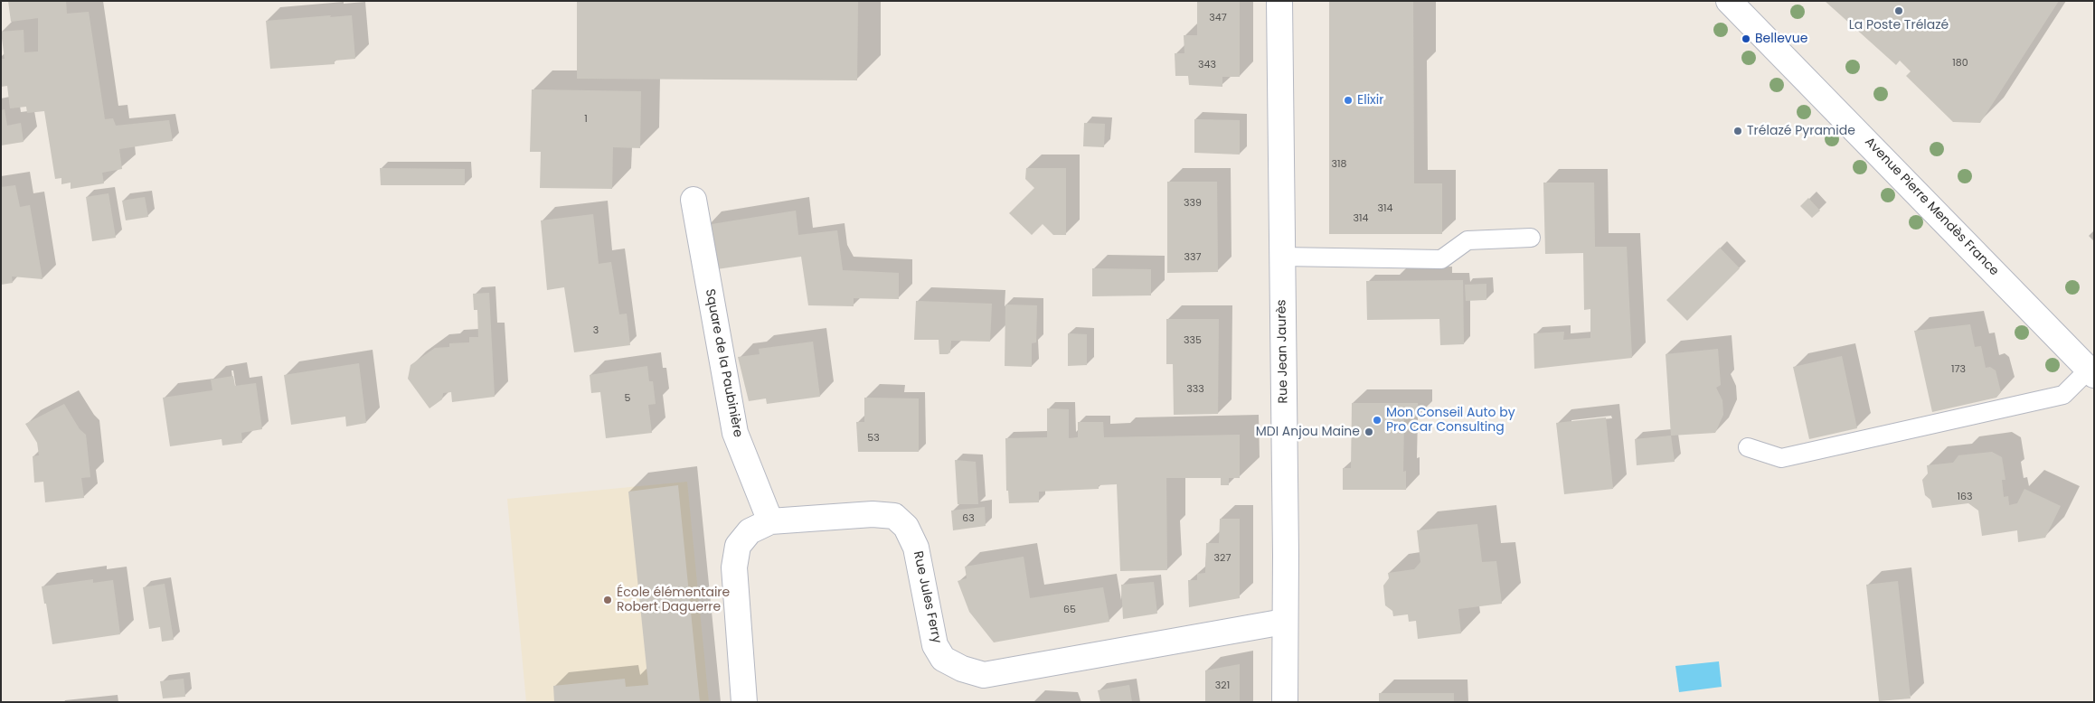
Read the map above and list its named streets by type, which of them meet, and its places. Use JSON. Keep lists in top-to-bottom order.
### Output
{
  "streets": {
    "street": [
      "Avenue Pierre Mendès France",
      "Rue Jean Jaurès",
      "Square de la Paubinière",
      "Rue Jules Ferry"
    ]
  },
  "crossings": [
    ["Rue Jean Jaurès", "Rue Jules Ferry"],
    ["Square de la Paubinière", "Rue Jules Ferry"]
  ],
  "places": [
    "La Poste Trélazé",
    "Bellevue",
    "Elixir",
    "Trélazé Pyramide",
    "Mon Conseil Auto by Pro Car Consulting",
    "MDI Anjou Maine",
    "École élémentaire Robert Daguerre"
  ],
  "house_numbers": [
    "347",
    "180",
    "343",
    "1",
    "318",
    "339",
    "314",
    "314",
    "337",
    "3",
    "335",
    "173",
    "333",
    "5",
    "53",
    "163",
    "63",
    "327",
    "65",
    "321"
  ]
}
